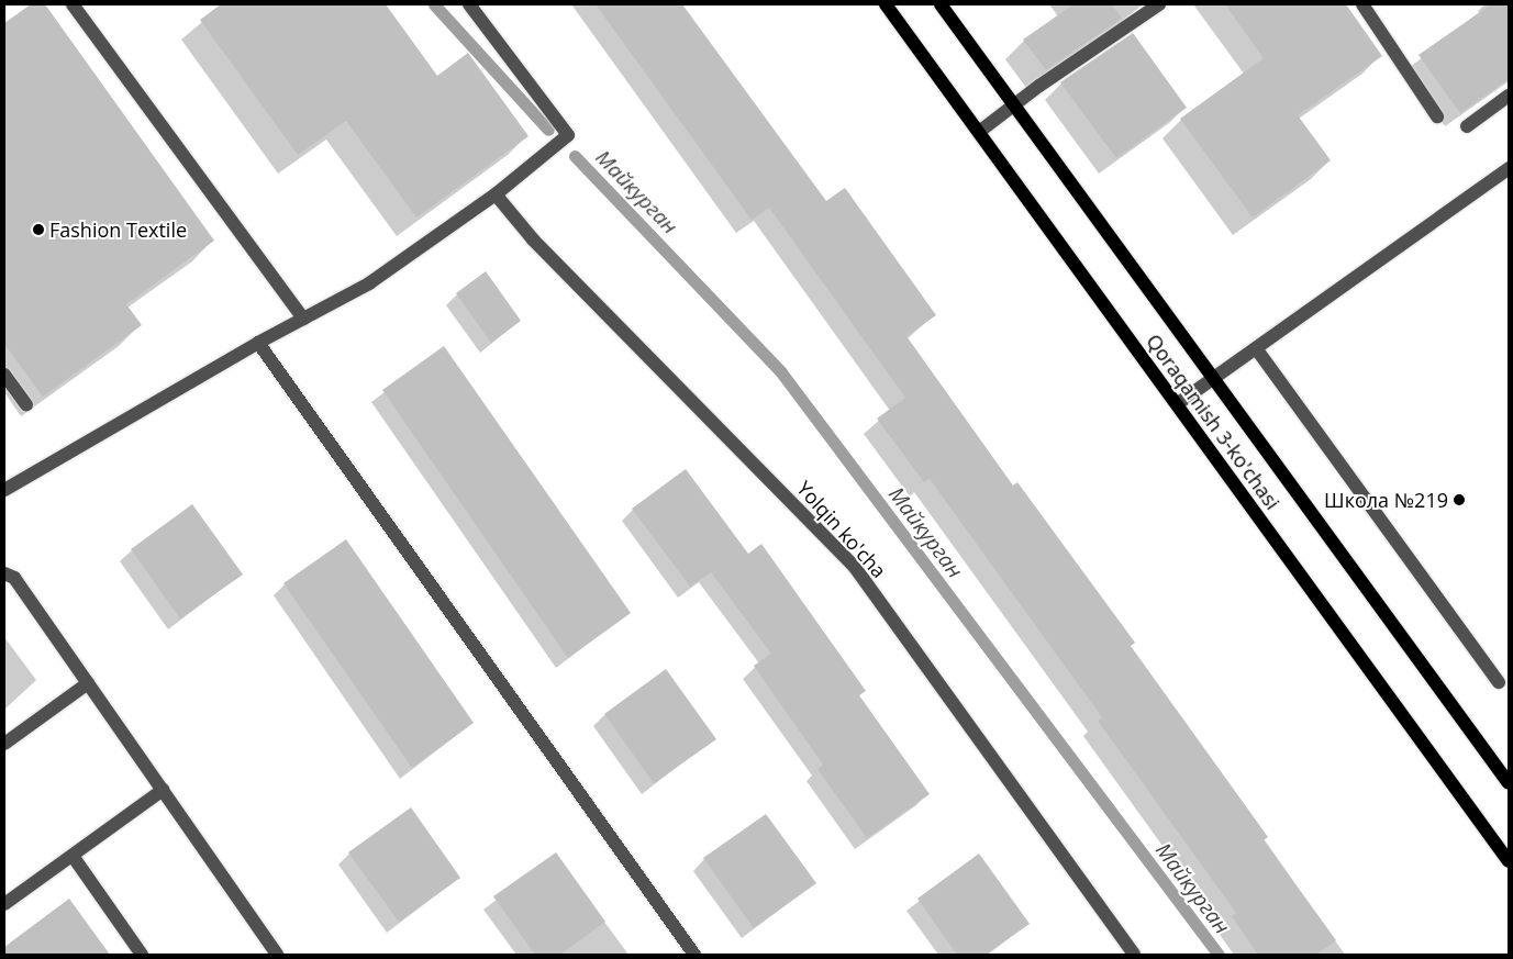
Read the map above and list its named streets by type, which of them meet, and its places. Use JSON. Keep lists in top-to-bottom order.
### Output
{
  "streets": {
    "main road": ["Qoraqamish 3-ko'chasi"],
    "street": ["Yolqin ko'cha"]
  },
  "water": ["Майкурган"],
  "places": ["Fashion Textile", "Школа №219"]
}
